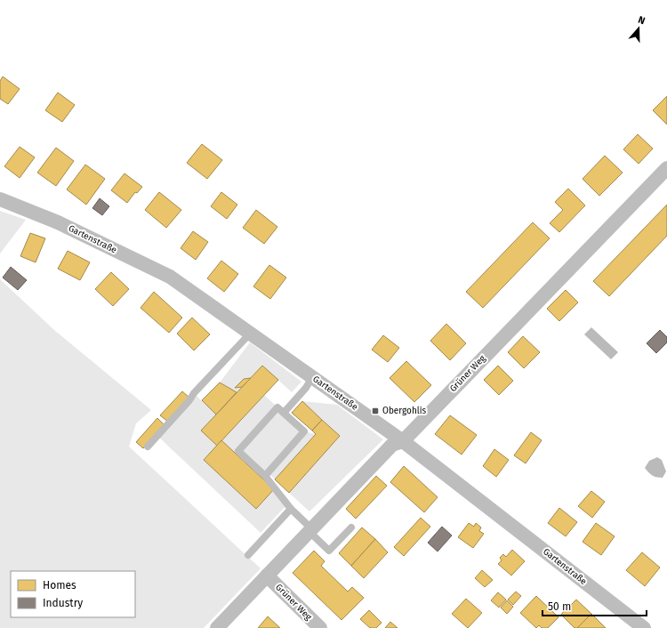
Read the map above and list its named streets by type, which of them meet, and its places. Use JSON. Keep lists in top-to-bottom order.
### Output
{
  "streets": {
    "street": ["Gartenstraße", "Grüner Weg"]
  },
  "crossings": [
    ["Gartenstraße", "Grüner Weg"]
  ],
  "places": {
    "transit": ["Obergohlis"]
  },
  "legend": ["Homes", "Industry"],
  "scale_bar": "50 m",
  "north": "top"
}
